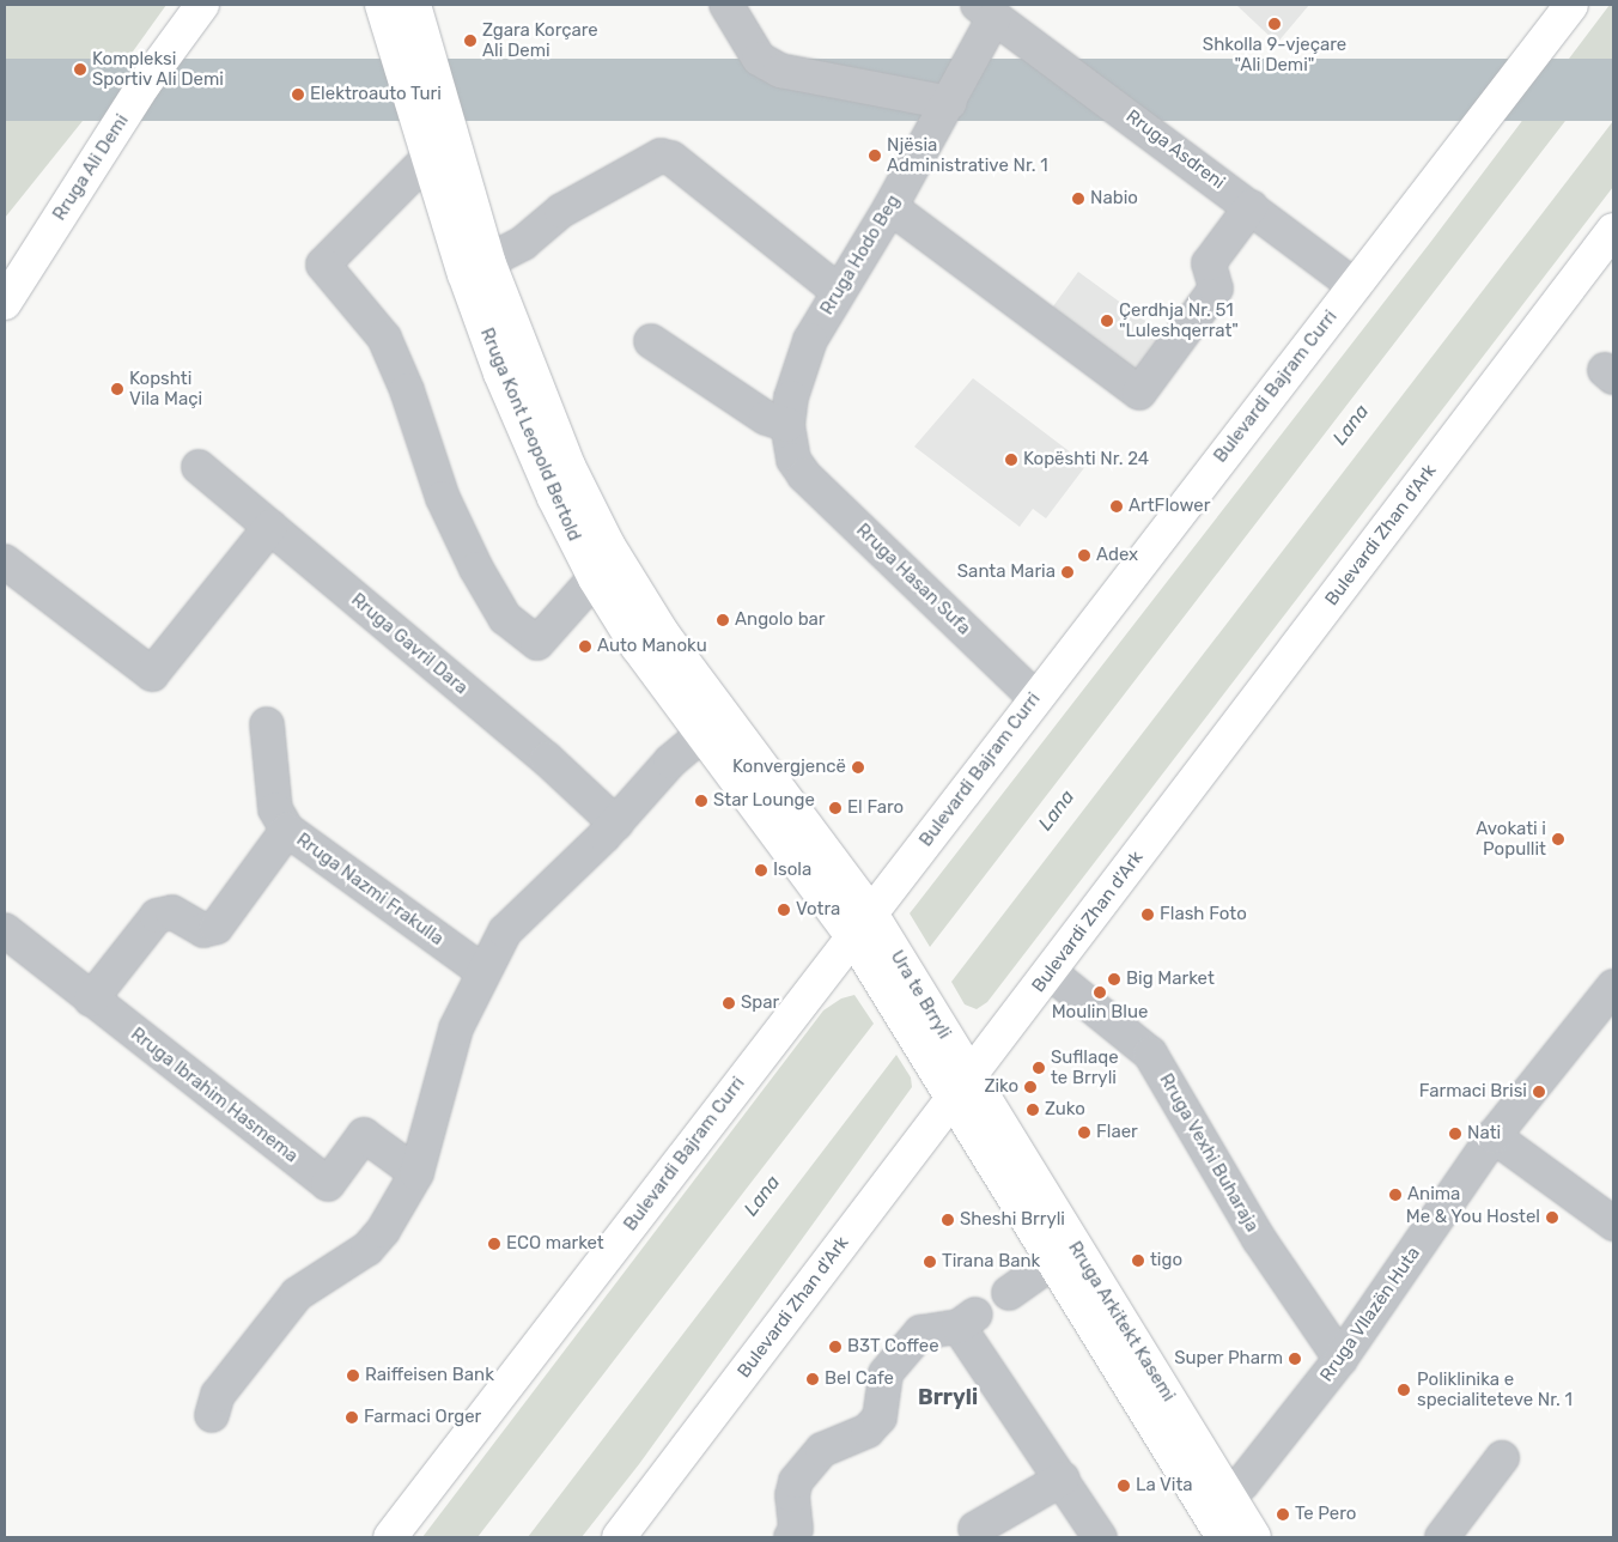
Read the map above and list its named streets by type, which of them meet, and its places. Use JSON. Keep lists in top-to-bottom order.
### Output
{
  "streets": {
    "main road": [
      "Rruga Ali Demi",
      "Bulevardi Bajram Curri",
      "Rruga Kont Leopold Bertold",
      "Bulevardi Zhan d'Ark",
      "Ura te Brryli",
      "Rruga Arkitekt Kasemi"
    ],
    "street": [
      "Rruga Asdreni",
      "Rruga Hodo Beg",
      "Rruga Hasan Sufa",
      "Rruga Gavril Dara",
      "Rruga Nazmi Frakulla",
      "Rruga Ibrahim Hasmema",
      "Rruga Vexhi Buharaja",
      "Rruga Vllazën Huta"
    ]
  },
  "crossings": [
    ["Rruga Asdreni", "Rruga Hodo Beg"],
    ["Rruga Asdreni", "Bulevardi Bajram Curri"],
    ["Rruga Hodo Beg", "Rruga Hasan Sufa"],
    ["Bulevardi Bajram Curri", "Rruga Kont Leopold Bertold"],
    ["Bulevardi Bajram Curri", "Rruga Hasan Sufa"],
    ["Bulevardi Bajram Curri", "Ura te Brryli"],
    ["Rruga Kont Leopold Bertold", "Ura te Brryli"],
    ["Bulevardi Zhan d'Ark", "Ura te Brryli"],
    ["Bulevardi Zhan d'Ark", "Rruga Vexhi Buharaja"],
    ["Bulevardi Zhan d'Ark", "Rruga Arkitekt Kasemi"],
    ["Ura te Brryli", "Rruga Arkitekt Kasemi"],
    ["Rruga Vexhi Buharaja", "Rruga Vllazën Huta"],
    ["Rruga Vllazën Huta", "Rruga Arkitekt Kasemi"]
  ],
  "districts": ["Brryli"],
  "water": ["Lana"],
  "places": [
    "Shkolla 9-vjeçare \"Ali Demi\"",
    "Zgara Korçare Ali Demi",
    "Kompleksi Sportiv Ali Demi",
    "Elektroauto Turi",
    "Njësia Administrative Nr. 1",
    "Nabio",
    "Çerdhja Nr. 51 \"Luleshqerrat\"",
    "Kopshti Vila Maçi",
    "Kopështi Nr. 24",
    "ArtFlower",
    "Adex",
    "Santa Maria",
    "Angolo bar",
    "Auto Manoku",
    "Konvergjencë",
    "Star Lounge",
    "El Faro",
    "Avokati i Popullit",
    "Isola",
    "Votra",
    "Flash Foto",
    "Big Market",
    "Moulin Blue",
    "Spar",
    "Sufllaqe te Brryli",
    "Ziko",
    "Farmaci Brisi",
    "Zuko",
    "Flaer",
    "Nati",
    "Anima",
    "Me & You Hostel",
    "Sheshi Brryli",
    "ECO market",
    "tigo",
    "Tirana Bank",
    "B3T Coffee",
    "Super Pharm",
    "Raiffeisen Bank",
    "Bel Cafe",
    "Poliklinika e specialiteteve Nr. 1",
    "Farmaci Orger",
    "La Vita",
    "Te Pero"
  ]
}
